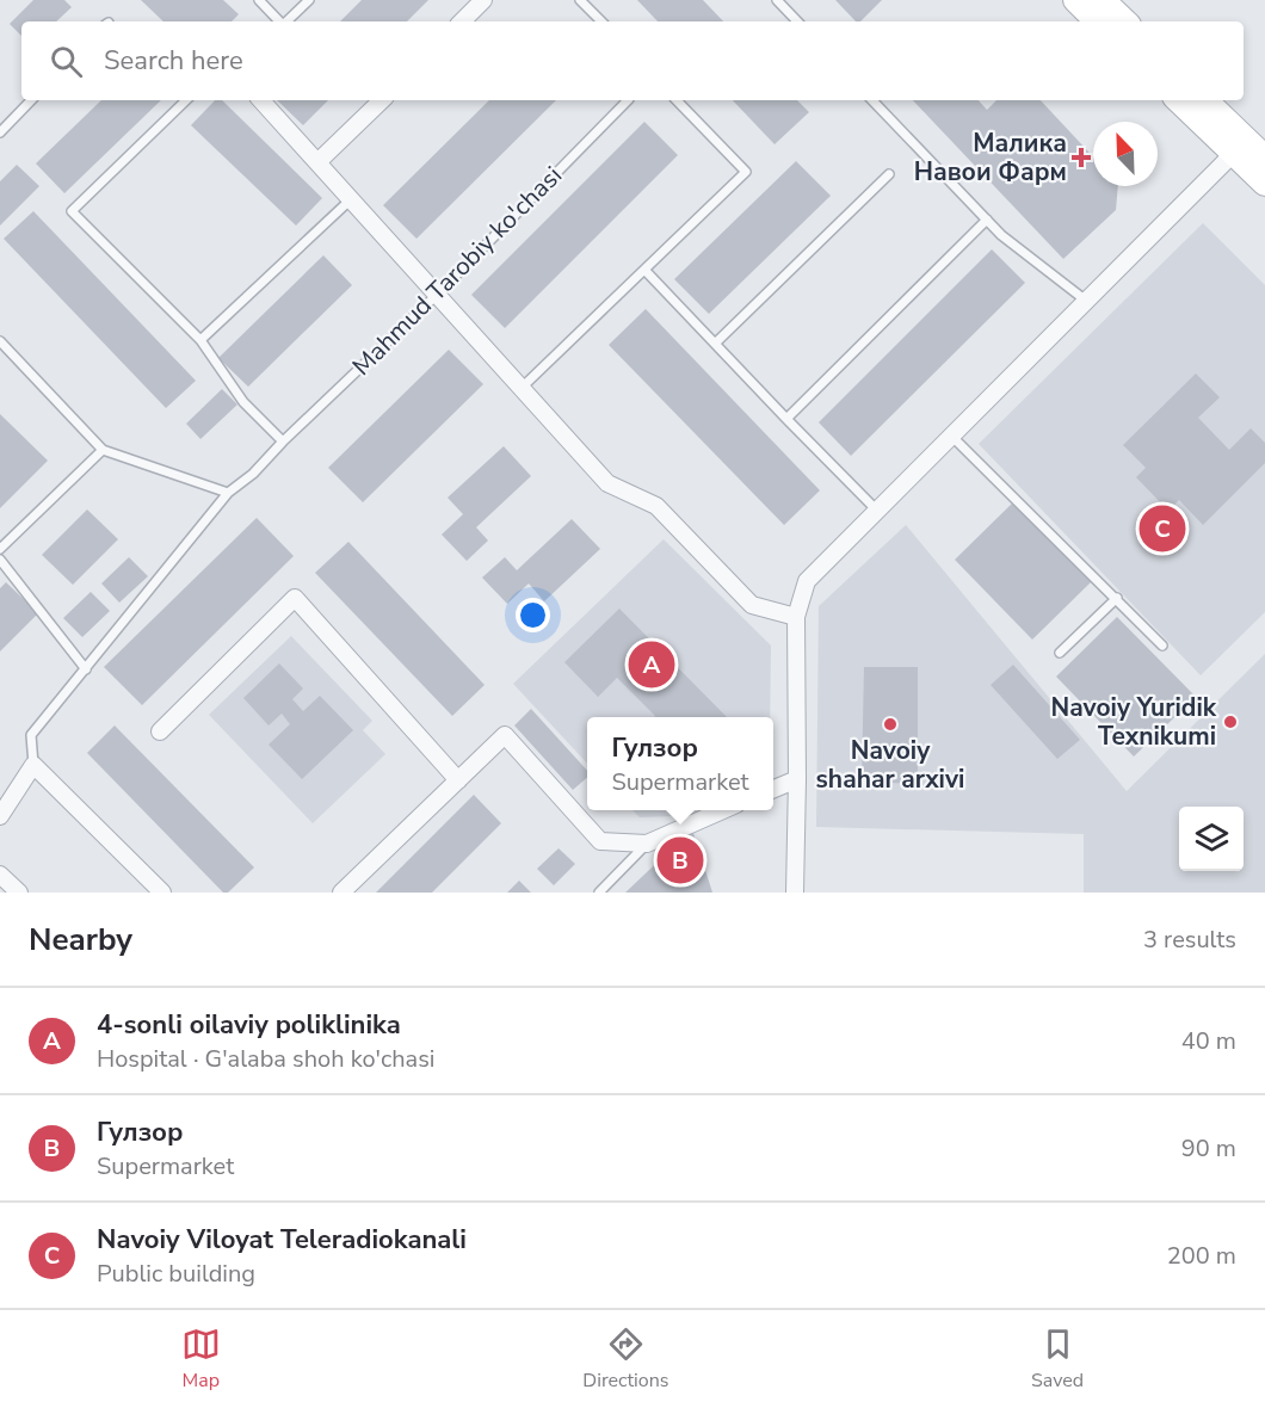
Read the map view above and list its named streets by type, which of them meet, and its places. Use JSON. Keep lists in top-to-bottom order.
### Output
{
  "streets": {
    "lane": ["Mahmud Tarobiy ko'chasi"]
  },
  "places": {
    "health": ["Малика Навои Фарм"],
    "other": ["Navoiy Yuridik Texnikumi", "Navoiy shahar arxivi"]
  },
  "north": "top left",
  "page": {
    "search": "Search here",
    "pins": ["C", "A", "B"],
    "popup": ["Гулзор", "Supermarket"],
    "heading": ["Nearby", "3 results"],
    "list": [
      {
        "mark": "A",
        "name": "4-sonli oilaviy poliklinika",
        "note": "Hospital · G'alaba shoh ko'chasi",
        "value": "40 m"
      },
      {
        "mark": "B",
        "name": "Гулзор",
        "note": "Supermarket",
        "value": "90 m"
      },
      {
        "mark": "C",
        "name": "Navoiy Viloyat Teleradiokanali",
        "note": "Public building",
        "value": "200 m"
      }
    ],
    "nav": ["Map", "Directions", "Saved"]
  }
}
